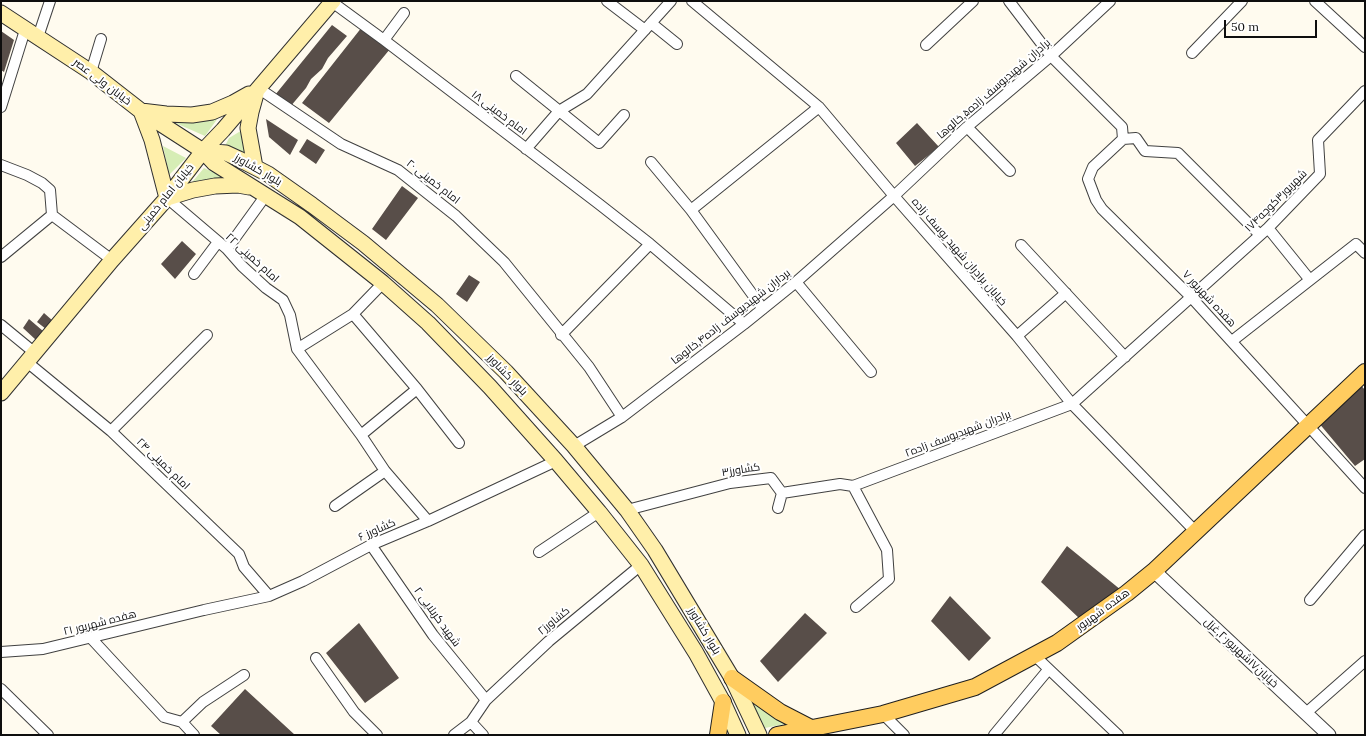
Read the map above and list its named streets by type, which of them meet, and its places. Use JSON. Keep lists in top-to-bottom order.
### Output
{
  "streets": {
    "main road": [
      "خیابان ولی عصر",
      "بلوار کشاورز",
      "خیابان امام خمینی",
      "هفده شهریور"
    ],
    "street": [
      "برادران شهیدیوسف زاده۵,خالوها",
      "امام خمینی ۱۸",
      "امام خمینی ۲۰",
      "۱۷شهریور۳کوچه۴",
      "خیابان برادران شهید یوسف زاده",
      "امام خمینی ۲۲",
      "هفده شهریور ۷",
      "برداران شهیدیوسف زاده۴,خالوها",
      "برادران شهیدیوسف زاده۲",
      "امام خمینی ۲۴",
      "کشاورز۳",
      "کشاورز ۶",
      "شهید کربلایی ۲",
      "کشاورز۲",
      "هفده شهریور ۲۱",
      "خیابان۱۷شهریور۲۰,غزل"
    ]
  },
  "crossings": [
    ["خیابان ولی عصر", "بلوار کشاورز"],
    ["خیابان ولی عصر", "خیابان امام خمینی"],
    ["برادران شهیدیوسف زاده۵,خالوها", "خیابان برادران شهید یوسف زاده"],
    ["برادران شهیدیوسف زاده۵,خالوها", "برداران شهیدیوسف زاده۴,خالوها"],
    ["امام خمینی ۱۸", "خیابان امام خمینی"],
    ["امام خمینی ۱۸", "برداران شهیدیوسف زاده۴,خالوها"],
    ["بلوار کشاورز", "خیابان امام خمینی"],
    ["بلوار کشاورز", "برداران شهیدیوسف زاده۴,خالوها"],
    ["بلوار کشاورز", "کشاورز۳"],
    ["بلوار کشاورز", "کشاورز ۶"],
    ["بلوار کشاورز", "کشاورز۲"],
    ["امام خمینی ۲۰", "خیابان امام خمینی"],
    ["امام خمینی ۲۰", "برداران شهیدیوسف زاده۴,خالوها"],
    ["خیابان امام خمینی", "امام خمینی ۲۲"],
    ["خیابان امام خمینی", "امام خمینی ۲۴"],
    ["۱۷شهریور۳کوچه۴", "خیابان برادران شهید یوسف زاده"],
    ["۱۷شهریور۳کوچه۴", "هفده شهریور ۷"],
    ["۱۷شهریور۳کوچه۴", "برادران شهیدیوسف زاده۲"],
    ["خیابان برادران شهید یوسف زاده", "برداران شهیدیوسف زاده۴,خالوها"],
    ["خیابان برادران شهید یوسف زاده", "برادران شهیدیوسف زاده۲"],
    ["خیابان برادران شهید یوسف زاده", "هفده شهریور"],
    ["هفده شهریور ۷", "هفده شهریور"],
    ["امام خمینی ۲۴", "کشاورز ۶"],
    ["کشاورز ۶", "شهید کربلایی ۲"],
    ["کشاورز ۶", "هفده شهریور ۲۱"],
    ["هفده شهریور", "خیابان۱۷شهریور۲۰,غزل"],
    ["شهید کربلایی ۲", "کشاورز۲"]
  ],
  "scale_bar": "50 m"
}
